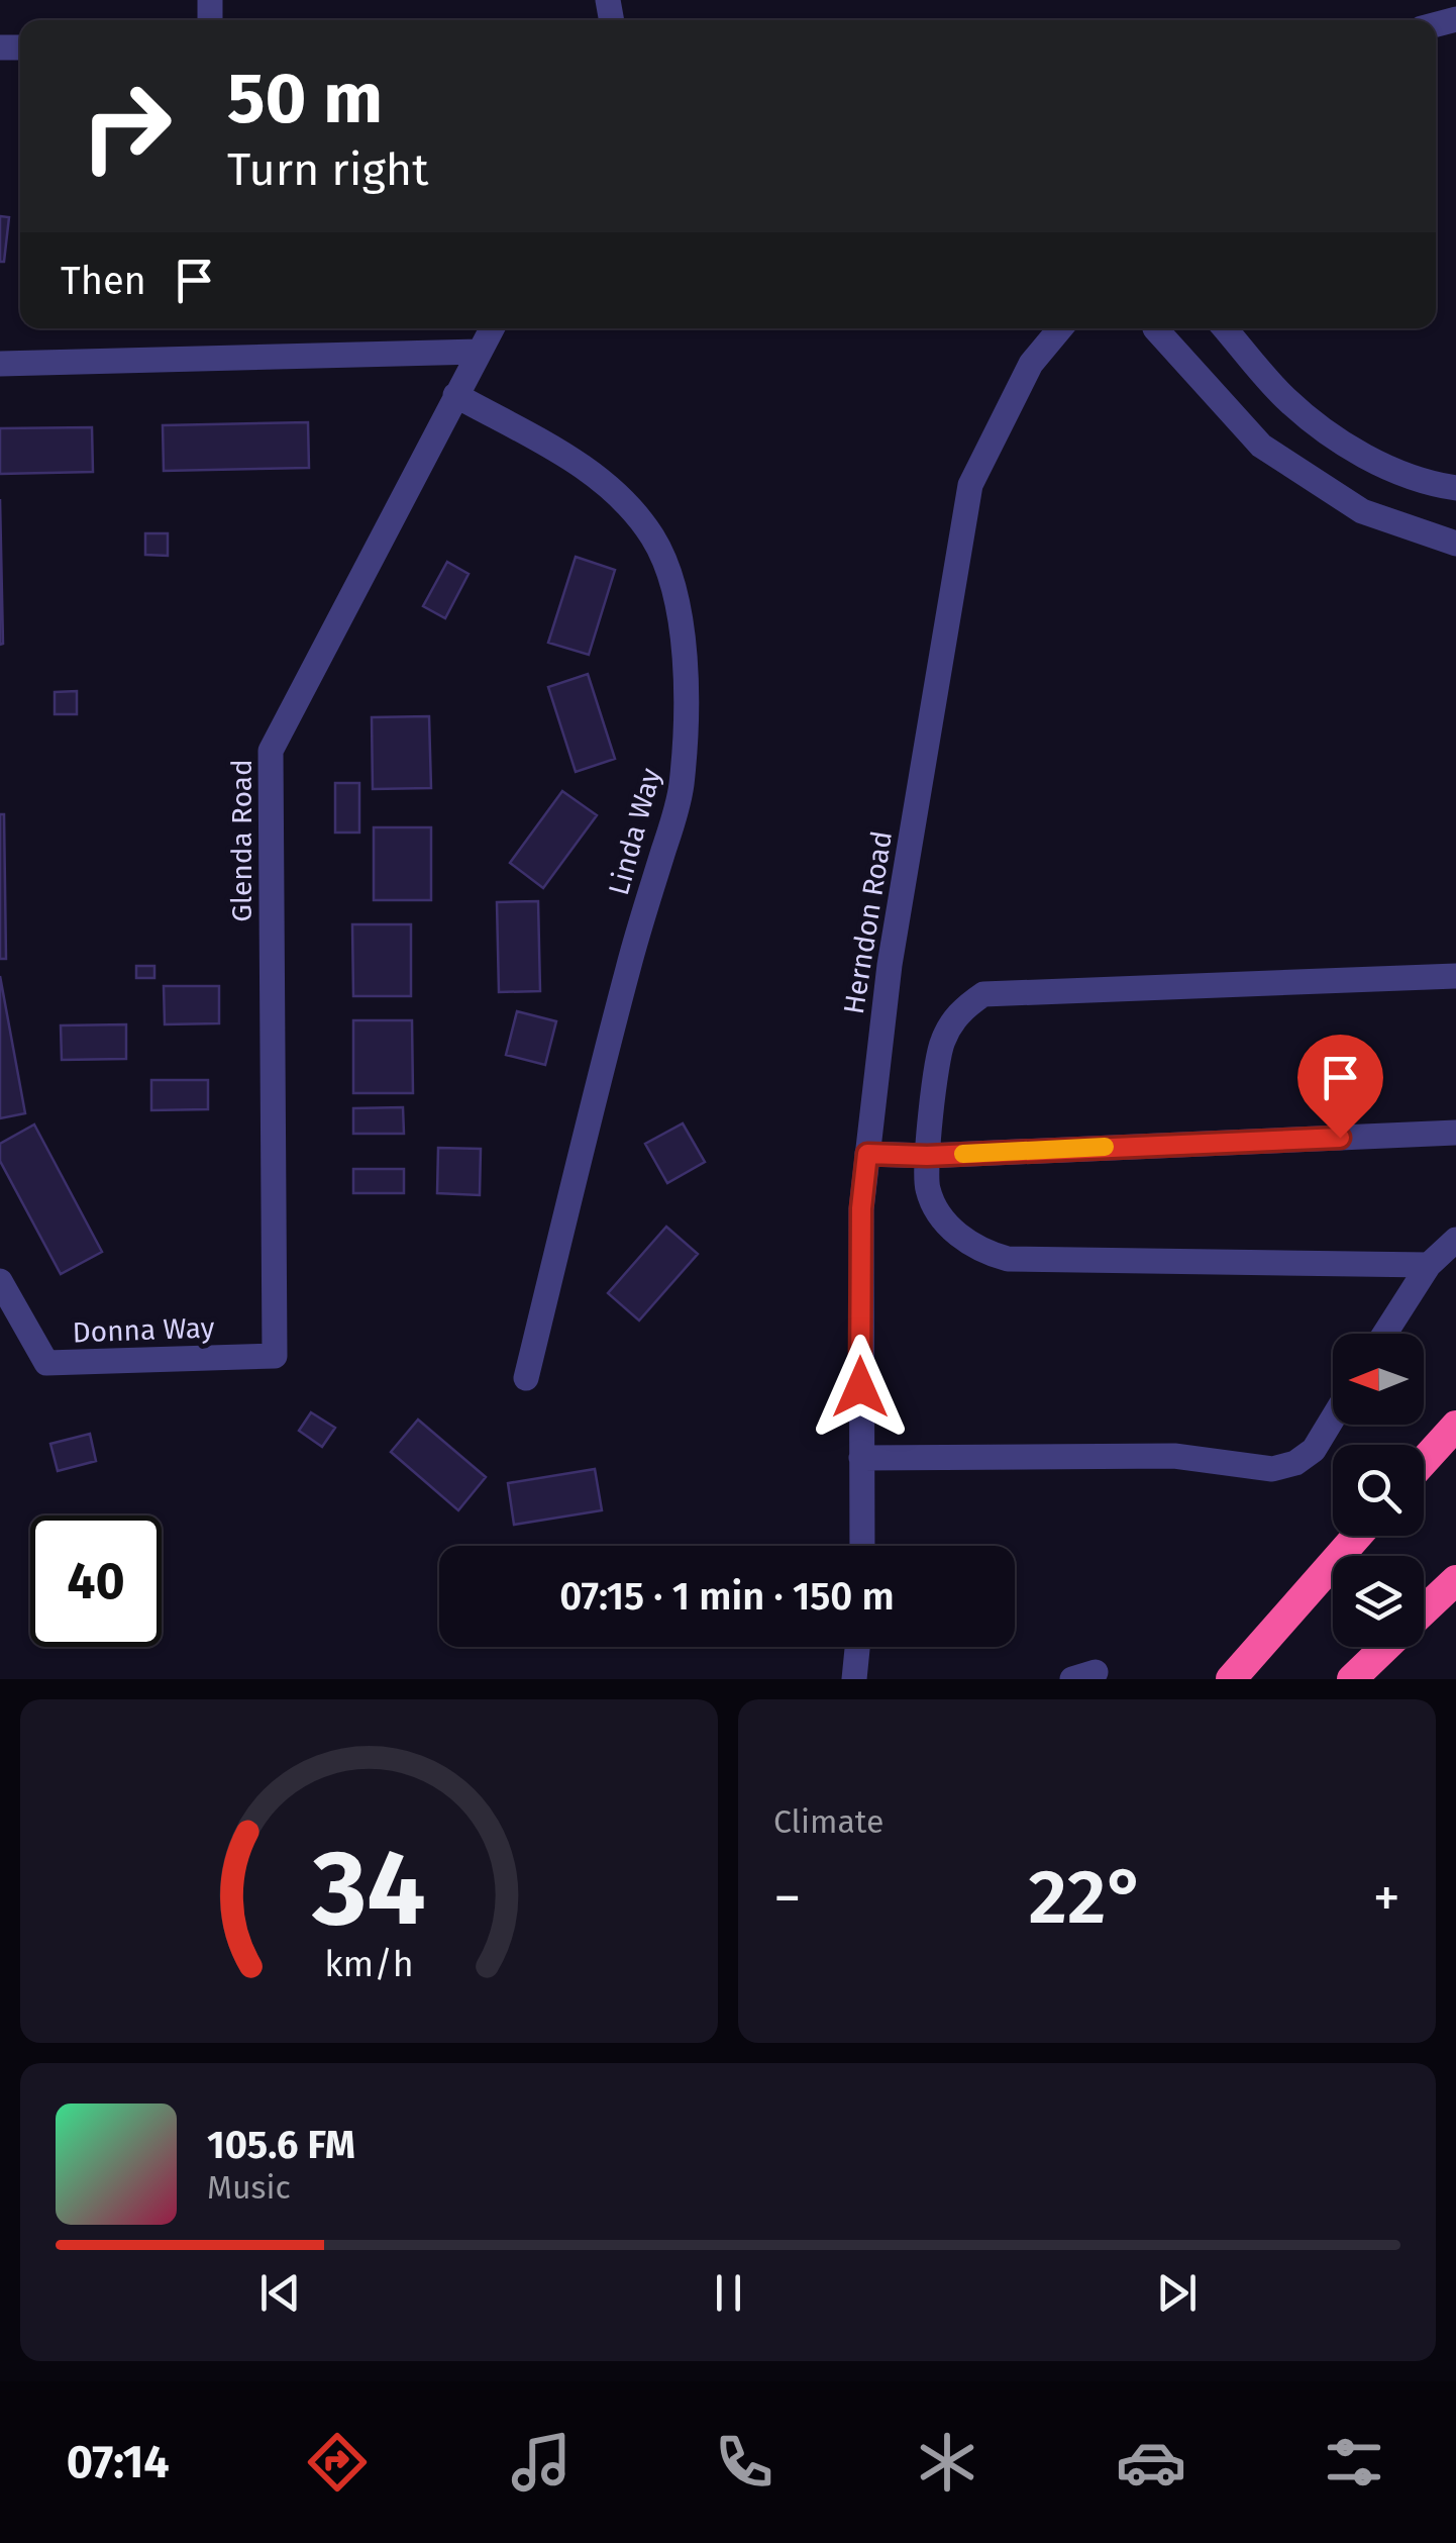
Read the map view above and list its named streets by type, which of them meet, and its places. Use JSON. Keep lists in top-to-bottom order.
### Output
{
  "streets": {
    "street": [
      "Linda Way",
      "Glenda Road",
      "Herndon Road",
      "Donna Way"
    ]
  },
  "crossings": [
    ["Linda Way", "Glenda Road"],
    ["Glenda Road", "Donna Way"]
  ],
  "north": "left",
  "page": {
    "turn": ["50 m", "Turn right"],
    "then": "Then",
    "limit": "40",
    "trip": "07:15 · 1 min · 150 m",
    "tile": "Climate",
    "heat": ["−", "22°", "+"],
    "song": ["105.6 FM", "Music"],
    "tabs": "07:14",
    "gauge": ["34", "km/h"]
  }
}
